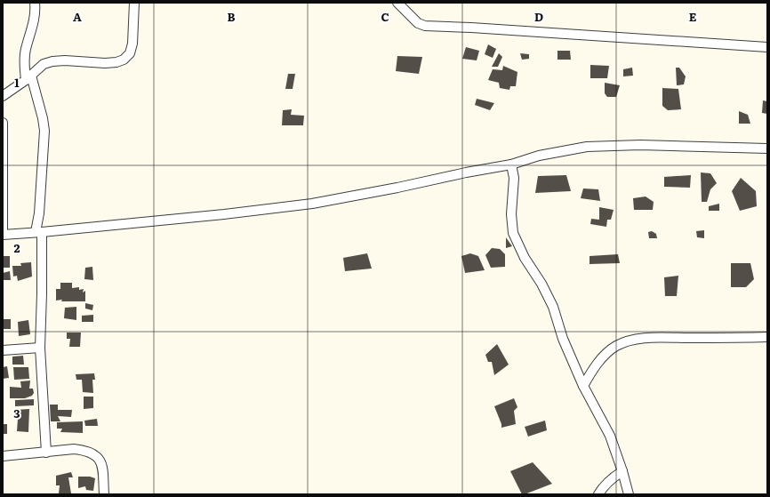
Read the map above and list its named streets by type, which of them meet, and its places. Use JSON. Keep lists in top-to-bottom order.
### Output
{
  "grid": {
    "columns": [
      "A",
      "B",
      "C",
      "D",
      "E"
    ],
    "rows": ["1", "2", "3"]
  }
}
